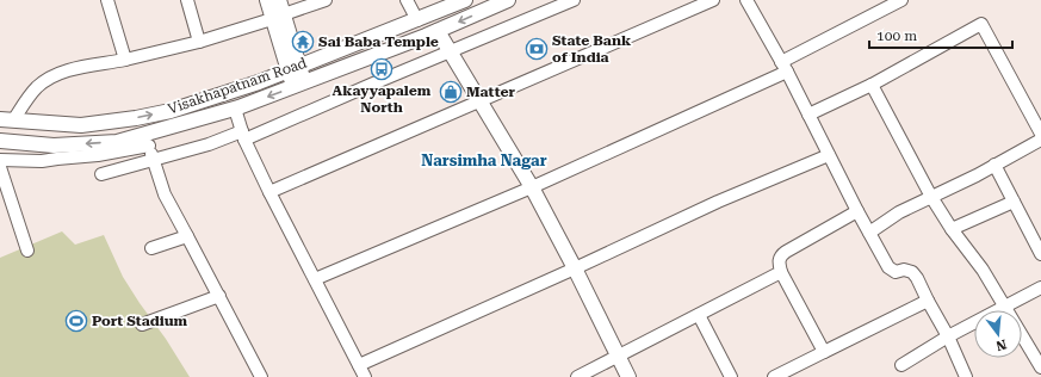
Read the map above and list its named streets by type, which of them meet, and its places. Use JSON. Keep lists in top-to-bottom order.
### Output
{
  "streets": {
    "main road": ["Visakhapatnam Road"]
  },
  "districts": ["Narsimha Nagar"],
  "places": {
    "temple": ["Sai Baba Temple"],
    "bank": ["State Bank of India"],
    "bus stop": ["Akayyapalem North"],
    "shop": ["Matter"],
    "sports": ["Port Stadium"]
  },
  "scale_bar": "100 m",
  "north": "bottom"
}
